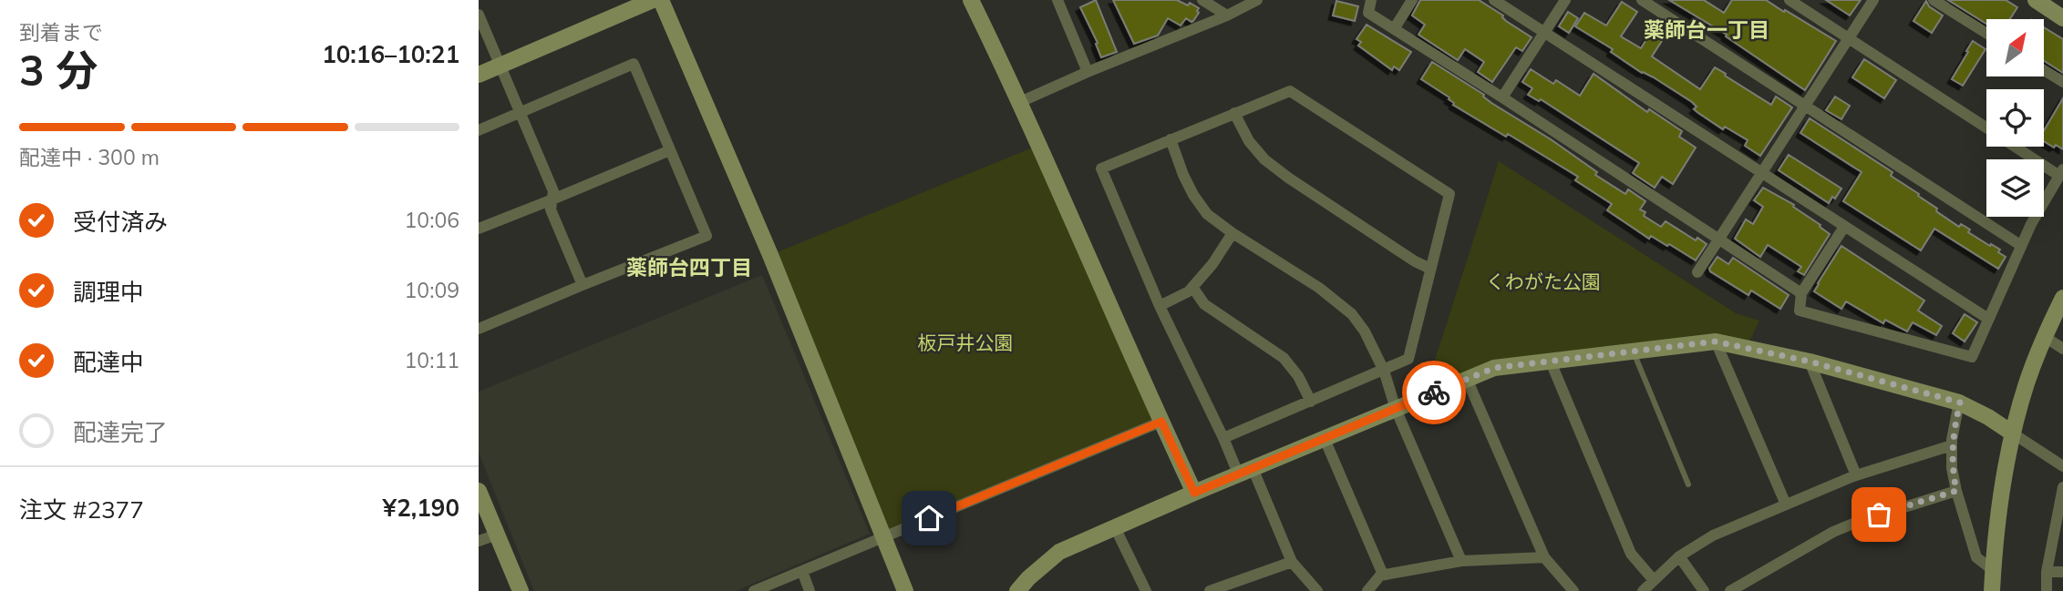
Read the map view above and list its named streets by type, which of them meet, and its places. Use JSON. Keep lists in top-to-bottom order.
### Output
{
  "districts": ["薬師台一丁目", "薬師台四丁目"],
  "parks": ["くわがた公園", "板戸井公園"],
  "north": "top right",
  "page": {
    "heading": ["3 分", "到着まで", "10:16–10:21"],
    "panel": ["注文 #2377", "¥2,190"],
    "bar": "配達中 · 300 m",
    "list": [
      ["受付済み", "10:06"],
      ["調理中", "10:09"],
      ["配達中", "10:11"],
      "配達完了"
    ]
  }
}
